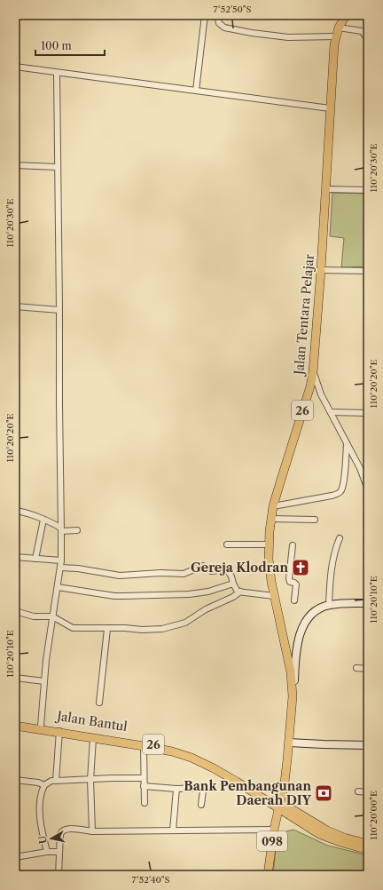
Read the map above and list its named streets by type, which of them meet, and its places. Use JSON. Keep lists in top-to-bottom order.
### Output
{
  "streets": {
    "main road": [
      "Jalan Tentara Pelajar",
      "26",
      "Jalan Bantul",
      "098"
    ]
  },
  "crossings": [
    ["Jalan Tentara Pelajar", "Jalan Bantul"],
    ["Jalan Tentara Pelajar", "098"],
    ["Jalan Bantul", "098"]
  ],
  "places": {
    "church": ["Gereja Klodran"],
    "bank": ["Bank Pembangunan Daerah DIY"]
  },
  "scale_bar": "100 m",
  "north": "left",
  "coordinates": [
    "7°52'50\"S",
    "110°20'30\"E",
    "110°20'20\"E",
    "110°20'10\"E",
    "110°20'00\"E",
    "7°52'40\"S"
  ]
}
